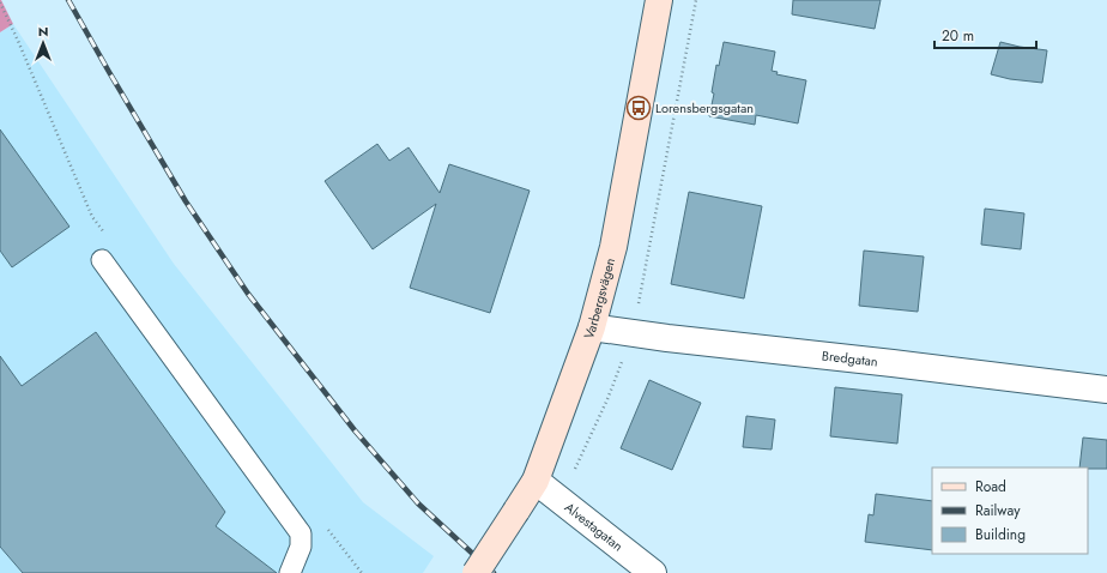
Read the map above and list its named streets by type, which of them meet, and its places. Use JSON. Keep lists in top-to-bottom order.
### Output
{
  "streets": {
    "main road": ["Varbergsvägen"],
    "street": ["Bredgatan", "Alvestagatan"]
  },
  "crossings": [
    ["Varbergsvägen", "Bredgatan"],
    ["Varbergsvägen", "Alvestagatan"]
  ],
  "places": {
    "bus stop": ["Lorensbergsgatan"]
  },
  "legend": ["Road", "Railway", "Building"],
  "scale_bar": "20 m",
  "north": "top"
}
